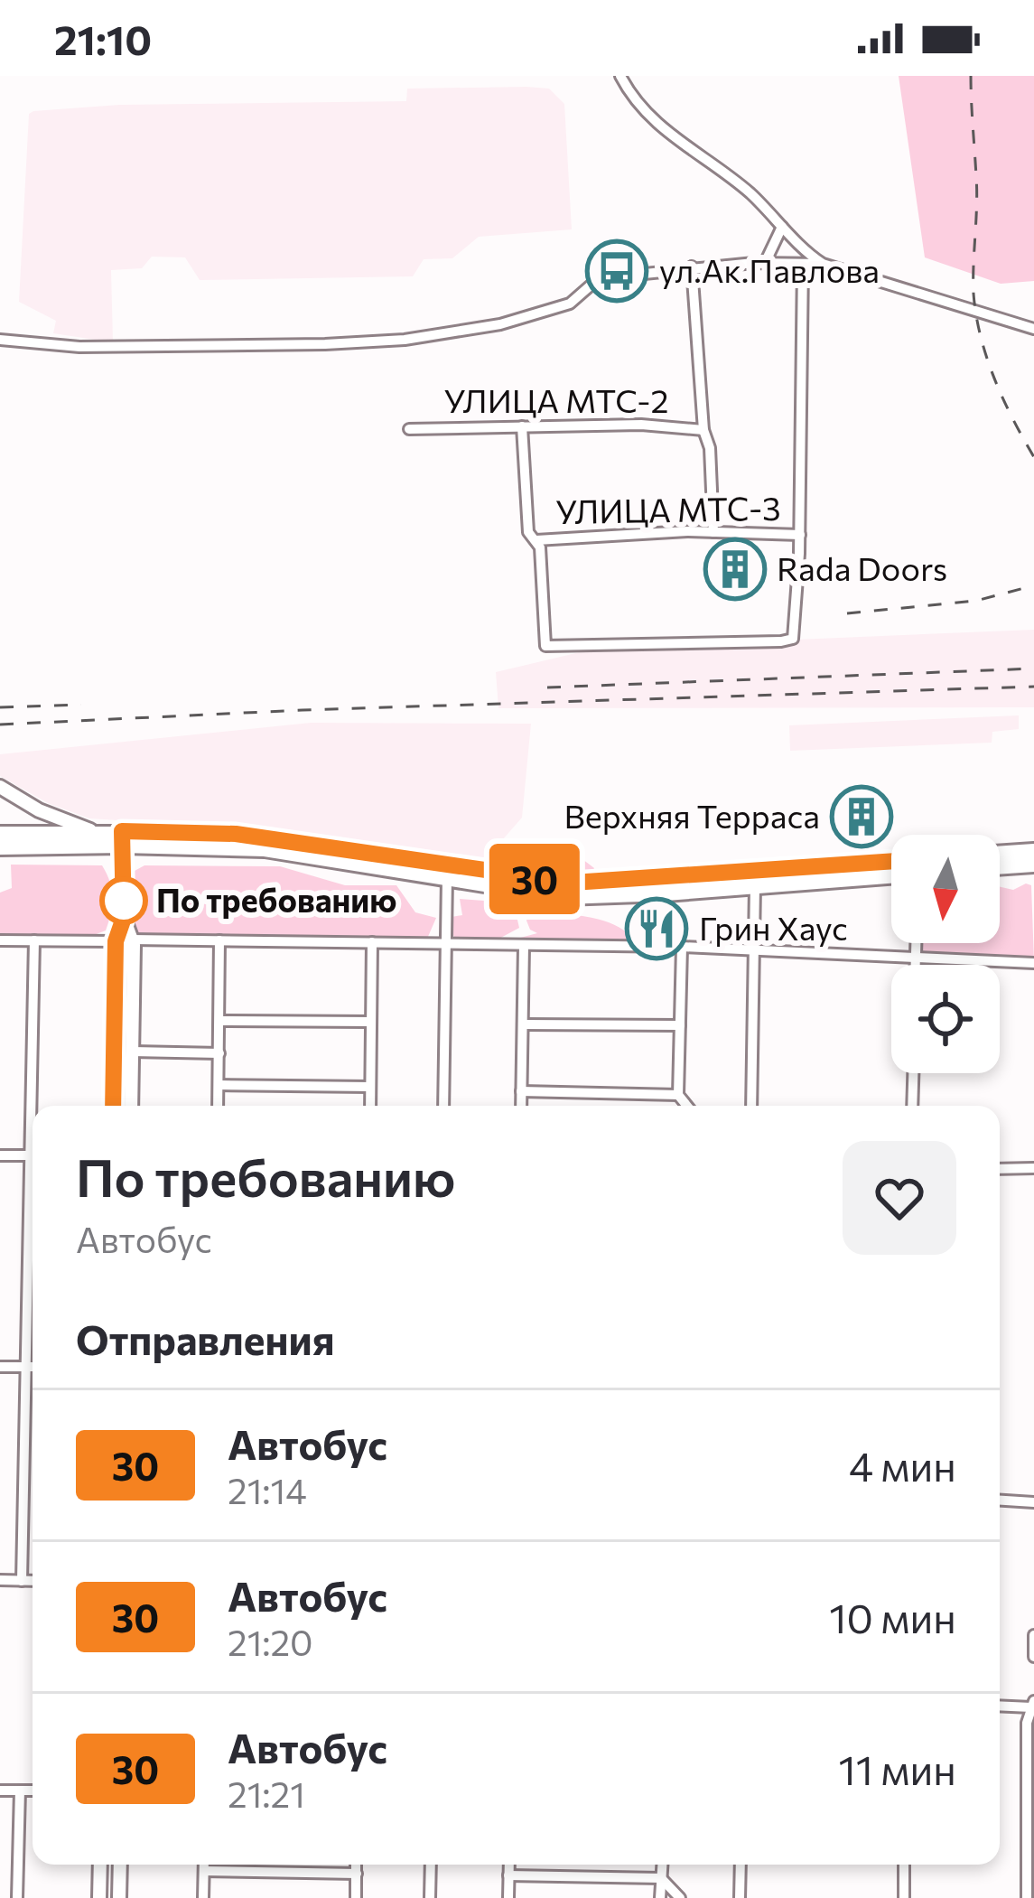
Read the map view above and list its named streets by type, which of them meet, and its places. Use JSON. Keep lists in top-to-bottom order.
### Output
{
  "streets": {
    "street": ["УЛИЦА МТС-2", "УЛИЦА МТС-3"]
  },
  "places": {
    "bus stop": ["ул.Ак.Павлова"],
    "building": ["Rada Doors", "Верхняя Терраса"],
    "other": ["По требованию"],
    "restaurant": ["Грин Хаус"]
  },
  "lines": ["bus line 30"],
  "north": "bottom",
  "page": {
    "status": "21:10",
    "on_map": "30",
    "heading": [
      ["По требованию", "Автобус"],
      "Отправления"
    ],
    "list": [
      {
        "mark": "30",
        "name": "Автобус",
        "note": "21:14",
        "value": "4 мин"
      },
      {
        "mark": "30",
        "name": "Автобус",
        "note": "21:20",
        "value": "10 мин"
      },
      {
        "mark": "30",
        "name": "Автобус",
        "note": "21:21",
        "value": "11 мин"
      }
    ]
  }
}
